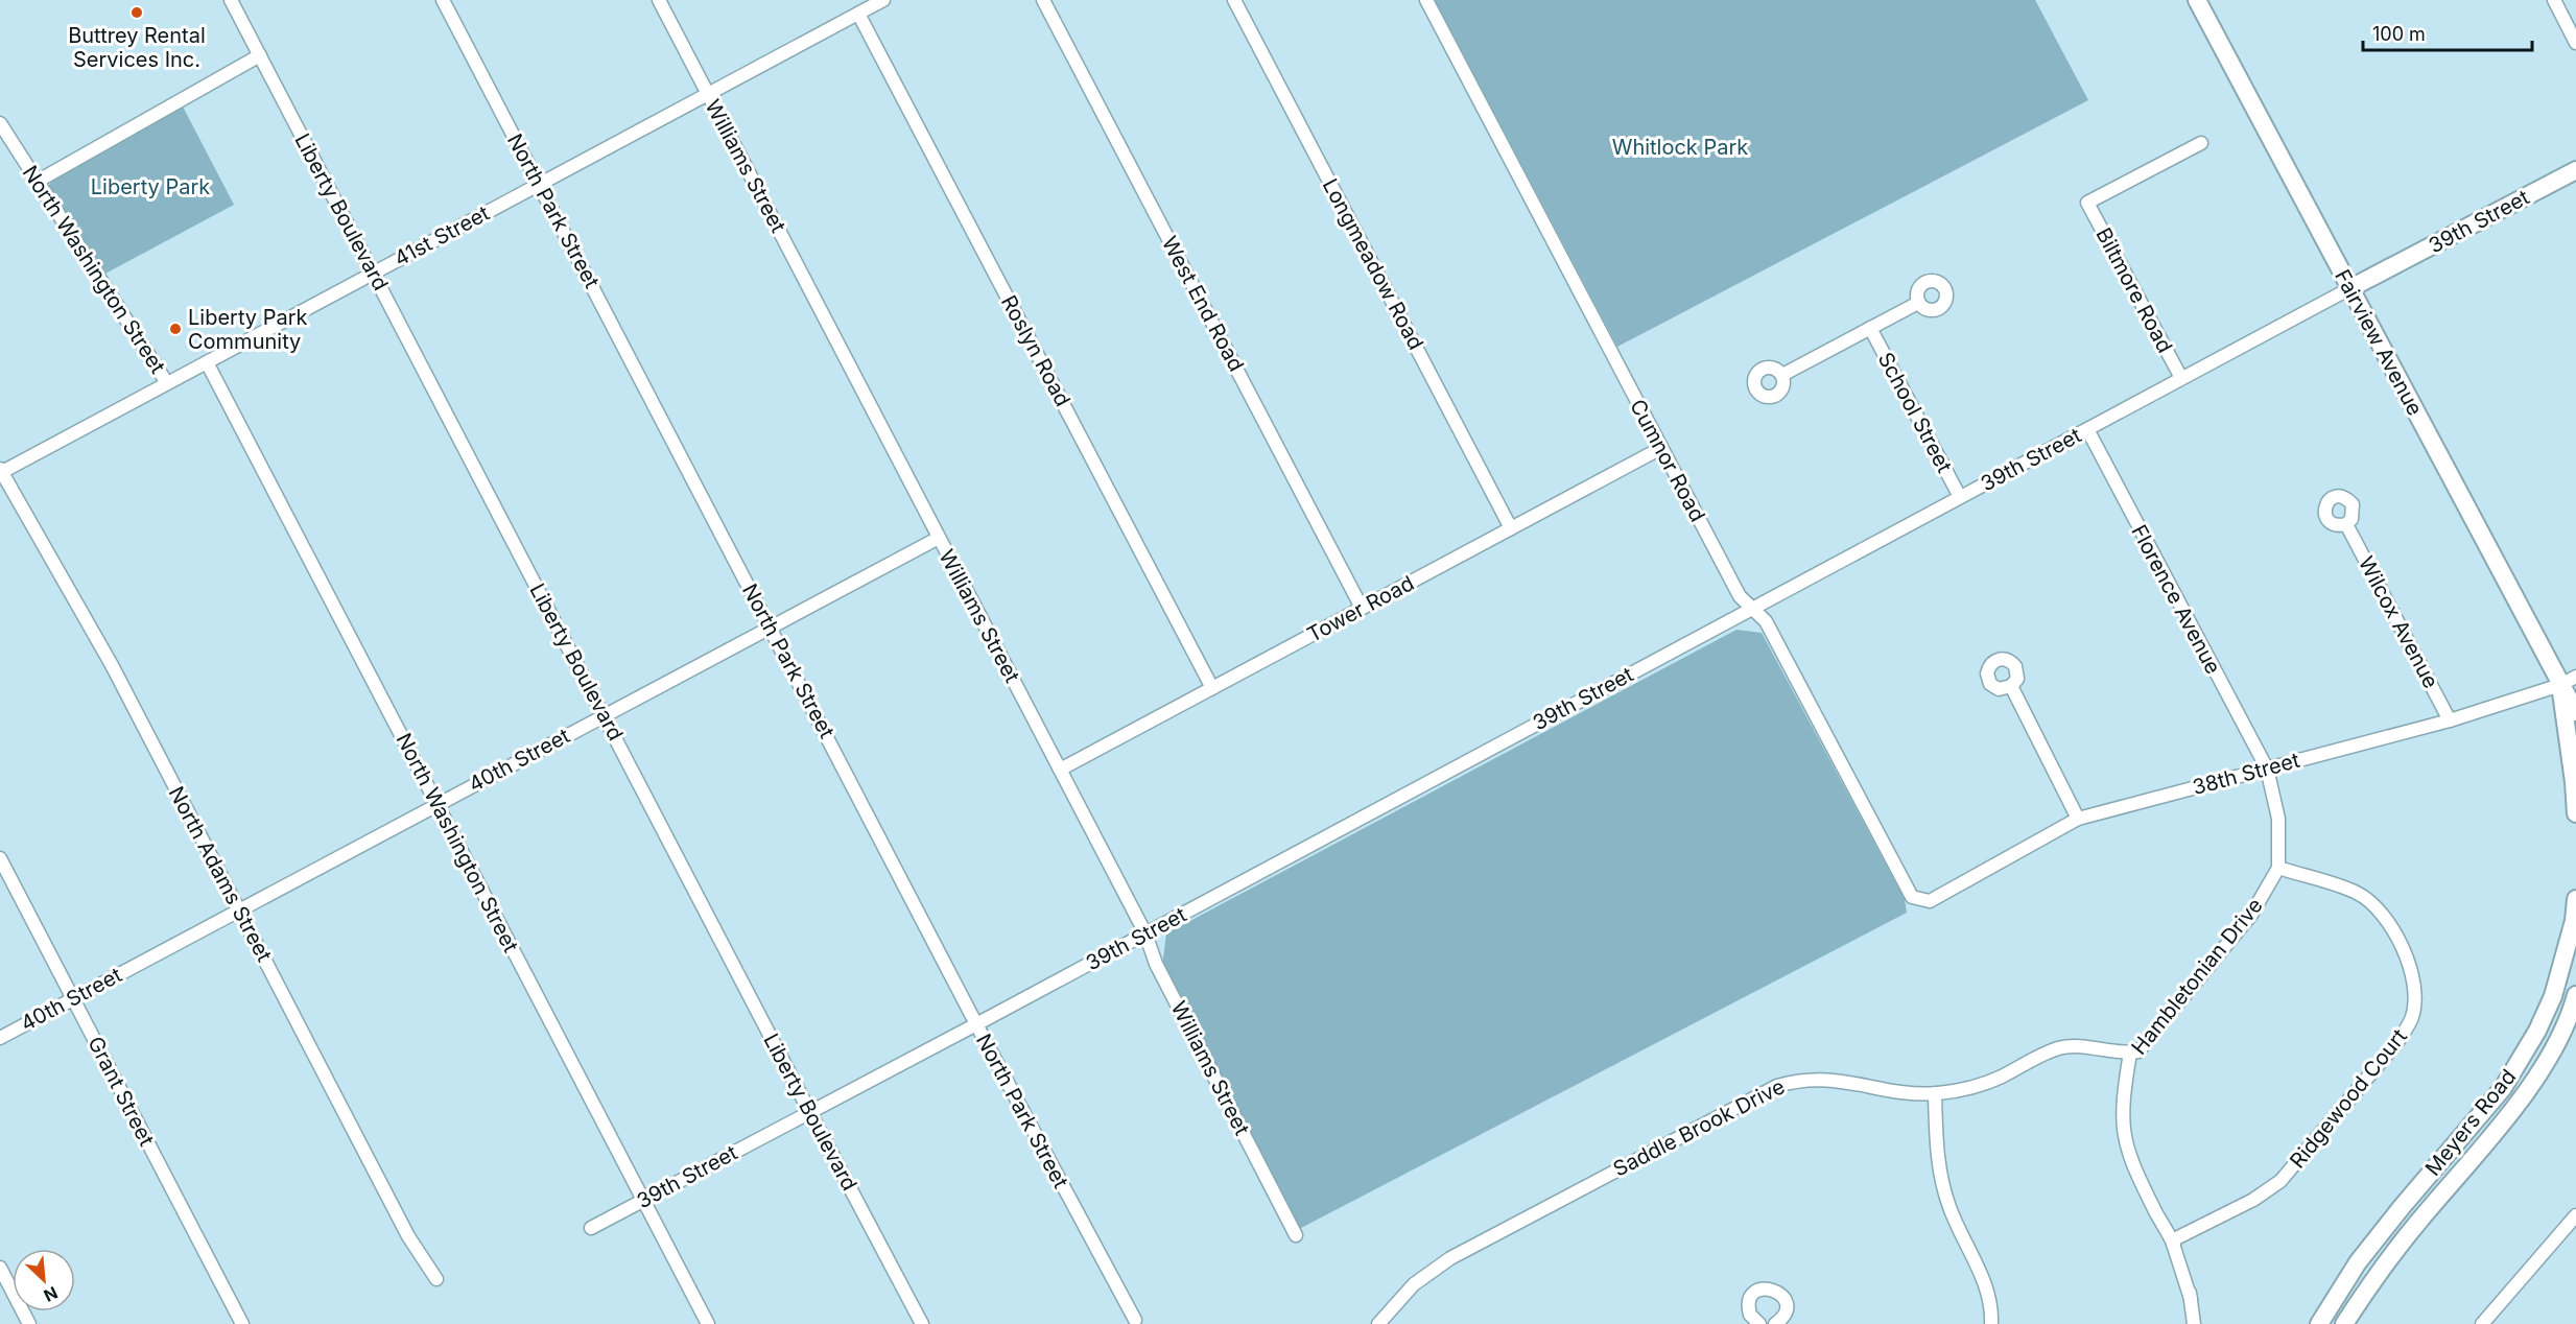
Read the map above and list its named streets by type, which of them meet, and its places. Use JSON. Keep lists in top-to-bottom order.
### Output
{
  "streets": {
    "street": [
      "Williams Street",
      "North Park Street",
      "Liberty Boulevard",
      "39th Street",
      "41st Street",
      "Longmeadow Road",
      "North Washington Street",
      "Biltmore Road",
      "West End Road",
      "Fairview Avenue",
      "Roslyn Road",
      "School Street",
      "Cumnor Road",
      "Florence Avenue",
      "Tower Road",
      "Wilcox Avenue",
      "40th Street",
      "38th Street",
      "North Adams Street",
      "Hambletonian Drive",
      "Grant Street",
      "Ridgewood Court",
      "Meyers Road",
      "Saddle Brook Drive"
    ]
  },
  "crossings": [
    ["Williams Street", "39th Street"],
    ["Williams Street", "41st Street"],
    ["Williams Street", "Tower Road"],
    ["Williams Street", "40th Street"],
    ["North Park Street", "39th Street"],
    ["North Park Street", "41st Street"],
    ["North Park Street", "40th Street"],
    ["Liberty Boulevard", "39th Street"],
    ["Liberty Boulevard", "41st Street"],
    ["Liberty Boulevard", "40th Street"],
    ["39th Street", "North Washington Street"],
    ["39th Street", "Biltmore Road"],
    ["39th Street", "Fairview Avenue"],
    ["39th Street", "School Street"],
    ["39th Street", "Cumnor Road"],
    ["39th Street", "Florence Avenue"],
    ["41st Street", "North Washington Street"],
    ["41st Street", "Roslyn Road"],
    ["41st Street", "North Adams Street"],
    ["Longmeadow Road", "Tower Road"],
    ["North Washington Street", "40th Street"],
    ["West End Road", "Tower Road"],
    ["Fairview Avenue", "38th Street"],
    ["Roslyn Road", "Tower Road"],
    ["Cumnor Road", "Tower Road"],
    ["Cumnor Road", "38th Street"],
    ["Florence Avenue", "38th Street"],
    ["Wilcox Avenue", "38th Street"],
    ["40th Street", "North Adams Street"],
    ["40th Street", "Grant Street"],
    ["Hambletonian Drive", "Ridgewood Court"],
    ["Hambletonian Drive", "Saddle Brook Drive"]
  ],
  "parks": ["Whitlock Park", "Liberty Park"],
  "places": ["Buttrey Rental Services Inc.", "Liberty Park Community"],
  "scale_bar": "100 m",
  "north": "bottom right"
}
